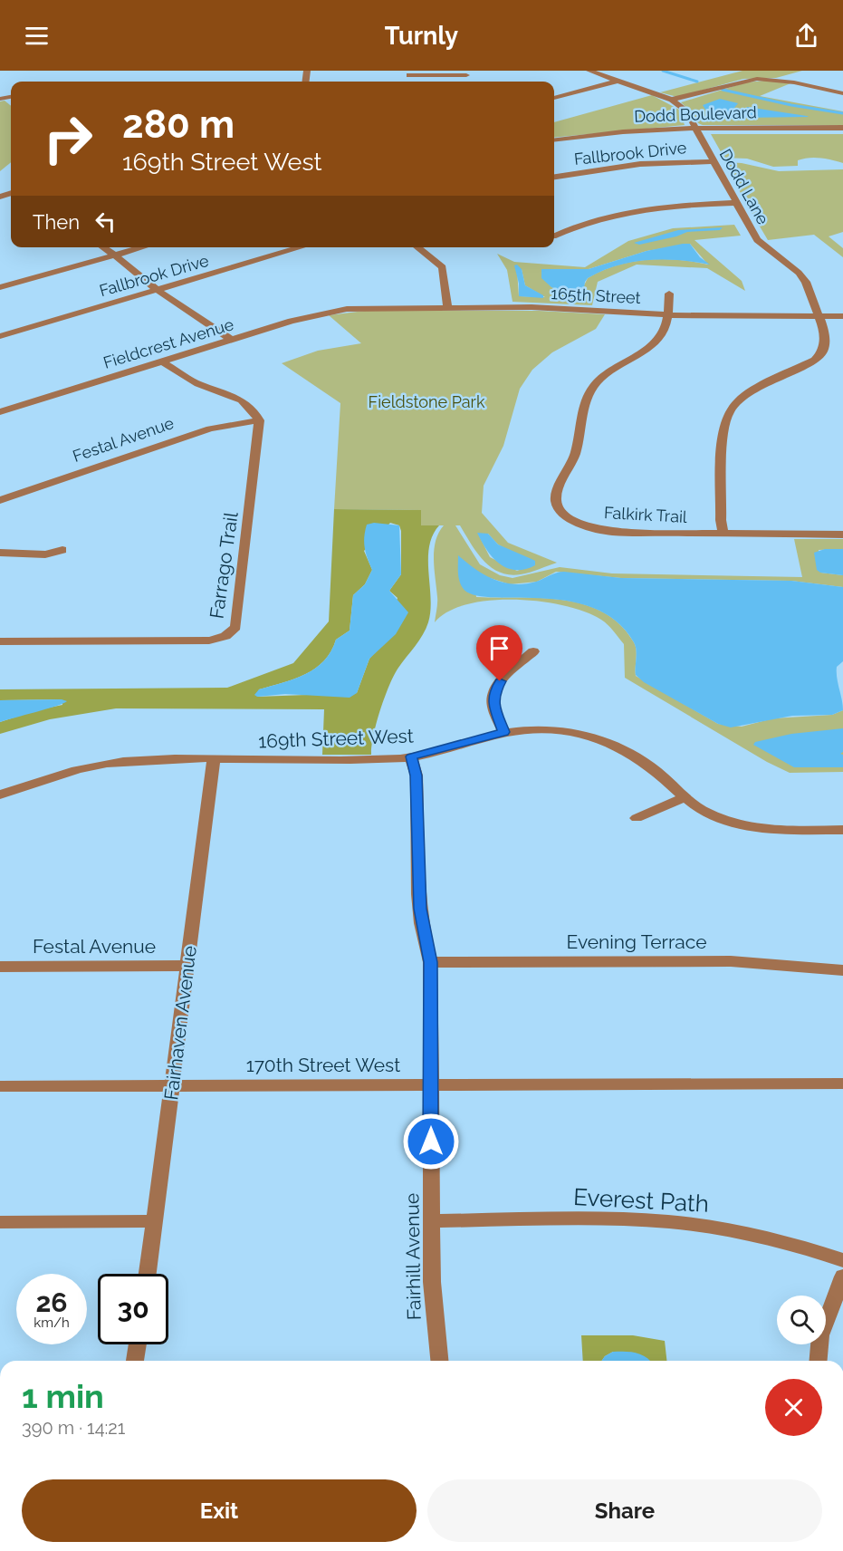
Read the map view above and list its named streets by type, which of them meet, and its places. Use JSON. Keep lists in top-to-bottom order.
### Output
{
  "streets": {
    "street": [
      "Dodd Boulevard",
      "Fallbrook Drive",
      "Dodd Lane",
      "165th Street",
      "Fieldcrest Avenue",
      "Festal Avenue",
      "Falkirk Trail",
      "Farrago Trail",
      "169th Street West",
      "Evening Terrace",
      "Fairhaven Avenue",
      "170th Street West",
      "Everest Path",
      "Fairhill Avenue"
    ]
  },
  "crossings": [
    ["Dodd Boulevard", "Dodd Lane"],
    ["Fallbrook Drive", "Dodd Lane"],
    ["Dodd Lane", "165th Street"],
    ["Dodd Lane", "Falkirk Trail"],
    ["165th Street", "Fieldcrest Avenue"],
    ["165th Street", "Falkirk Trail"],
    ["Festal Avenue", "Farrago Trail"],
    ["Festal Avenue", "Fairhaven Avenue"],
    ["169th Street West", "Fairhaven Avenue"],
    ["169th Street West", "Fairhill Avenue"],
    ["Evening Terrace", "Fairhill Avenue"],
    ["Fairhaven Avenue", "170th Street West"],
    ["170th Street West", "Fairhill Avenue"],
    ["Everest Path", "Fairhill Avenue"]
  ],
  "parks": ["Fieldstone Park"],
  "page": {
    "header": "Turnly",
    "turn": ["280 m", "169th Street West"],
    "then": "Then",
    "speed": "26 km/h",
    "limit": "30",
    "heading": ["1 min", "390 m · 14:21"],
    "buttons": ["Exit", "Share"]
  }
}
